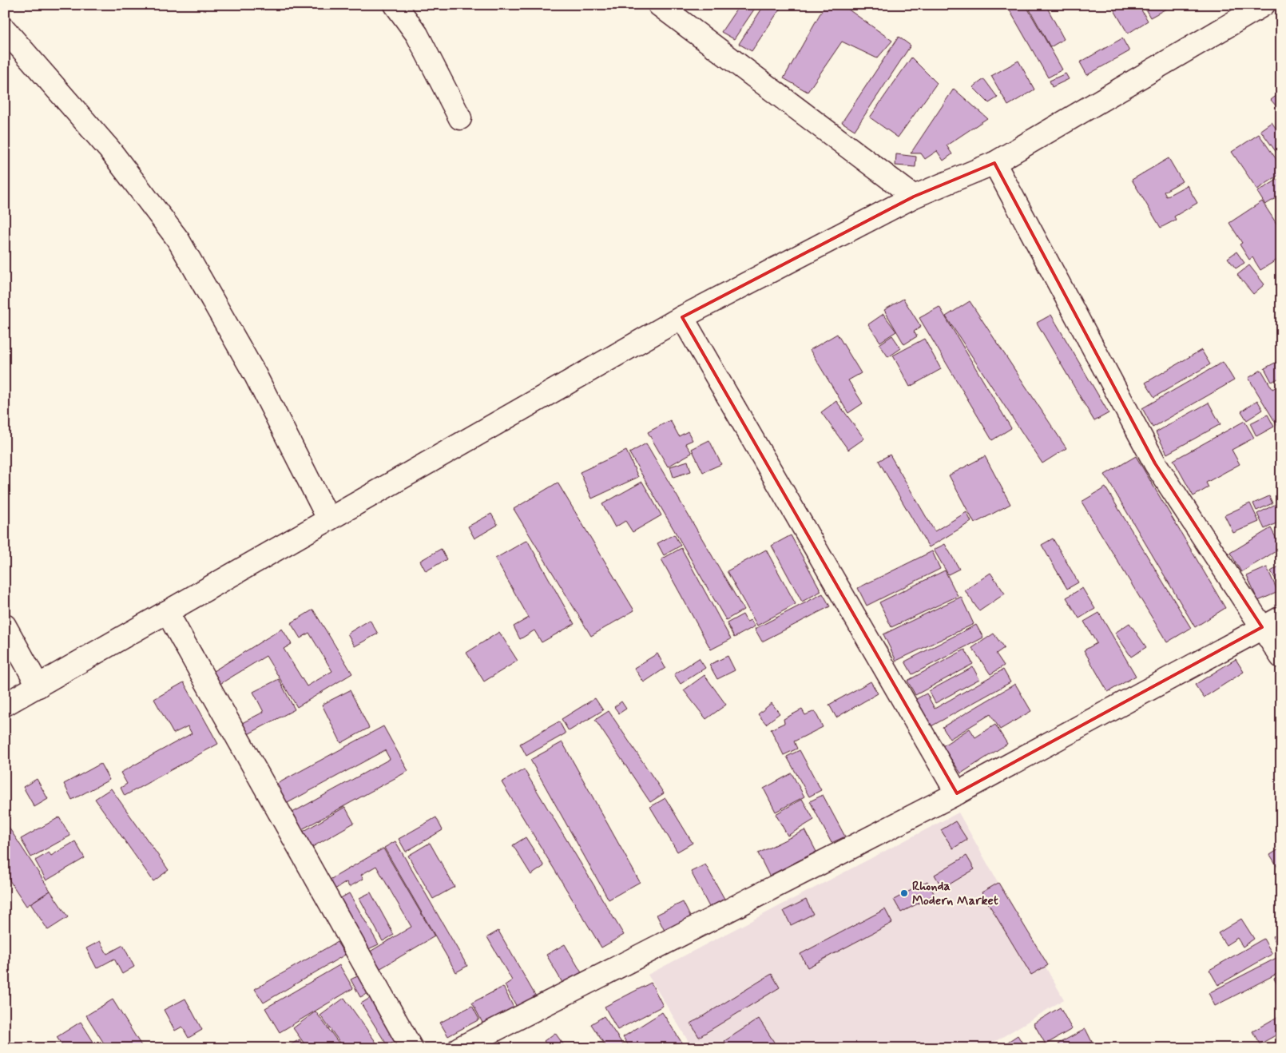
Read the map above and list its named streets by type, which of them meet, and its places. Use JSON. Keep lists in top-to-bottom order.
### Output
{
  "places": ["Rhonda Modern Market"]
}
